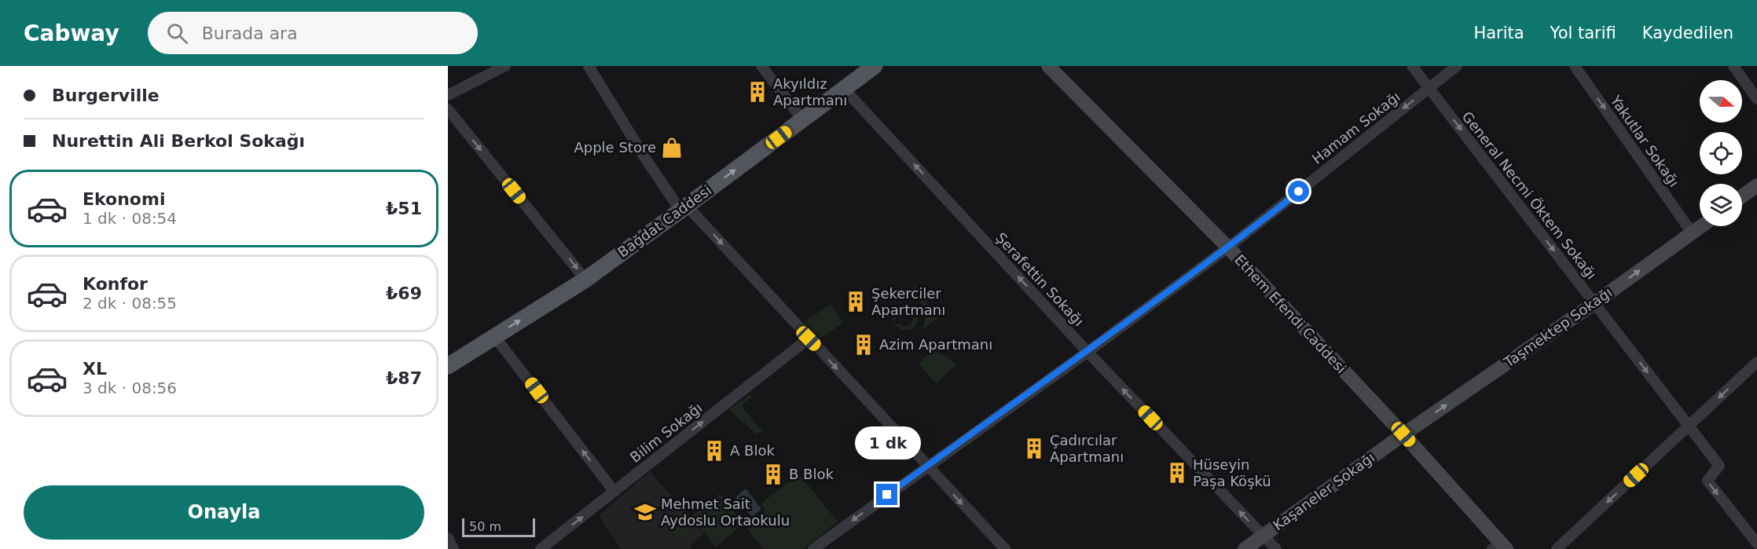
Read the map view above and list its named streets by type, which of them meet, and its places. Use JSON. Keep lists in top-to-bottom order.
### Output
{
  "streets": {
    "main road": [
      "Bağdat Caddesi",
      "Ethem Efendi Caddesi",
      "Taşmektep Sokağı",
      "Kaşaneler Sokağı"
    ],
    "street": [
      "Hamam Sokağı",
      "Yakutlar Sokağı",
      "General Necmi Öktem Sokağı",
      "Şerafettin Sokağı",
      "Bilim Sokağı"
    ]
  },
  "crossings": [
    ["Hamam Sokağı", "General Necmi Öktem Sokağı"],
    ["Hamam Sokağı", "Şerafettin Sokağı"],
    ["Hamam Sokağı", "Ethem Efendi Caddesi"],
    ["Yakutlar Sokağı", "Taşmektep Sokağı"],
    ["General Necmi Öktem Sokağı", "Taşmektep Sokağı"],
    ["Bağdat Caddesi", "Şerafettin Sokağı"],
    ["Şerafettin Sokağı", "Kaşaneler Sokağı"],
    ["Ethem Efendi Caddesi", "Taşmektep Sokağı"],
    ["Ethem Efendi Caddesi", "Kaşaneler Sokağı"],
    ["Taşmektep Sokağı", "Kaşaneler Sokağı"]
  ],
  "one_way": [
    "Hamam Sokağı",
    "Yakutlar Sokağı",
    "General Necmi Öktem Sokağı",
    "Bağdat Caddesi",
    "Şerafettin Sokağı",
    "Taşmektep Sokağı",
    "Bilim Sokağı"
  ],
  "places": {
    "building": [
      "Akyıldız Apartmanı",
      "Şekerciler Apartmanı",
      "Azim Apartmanı",
      "Çadırcılar Apartmanı",
      "A Blok",
      "Hüseyin Paşa Köşkü",
      "B Blok"
    ],
    "shop": ["Apple Store"],
    "school or university": ["Mehmet Sait Aydoslu Ortaokulu"]
  },
  "scale_bar": "50 m",
  "north": "right",
  "page": {
    "header": "Cabway",
    "search": "Burada ara",
    "nav": ["Harita", "Yol tarifi", "Kaydedilen"],
    "banner": ["Burgerville", "Nurettin Ali Berkol Sokağı"],
    "list": [
      {
        "name": "Ekonomi",
        "note": "1 dk · 08:54",
        "value": "₺51"
      },
      {
        "name": "Konfor",
        "note": "2 dk · 08:55",
        "value": "₺69"
      },
      {
        "name": "XL",
        "note": "3 dk · 08:56",
        "value": "₺87"
      }
    ],
    "bubble": "1 dk",
    "buttons": "Onayla",
    "scale": "50 m"
  }
}
